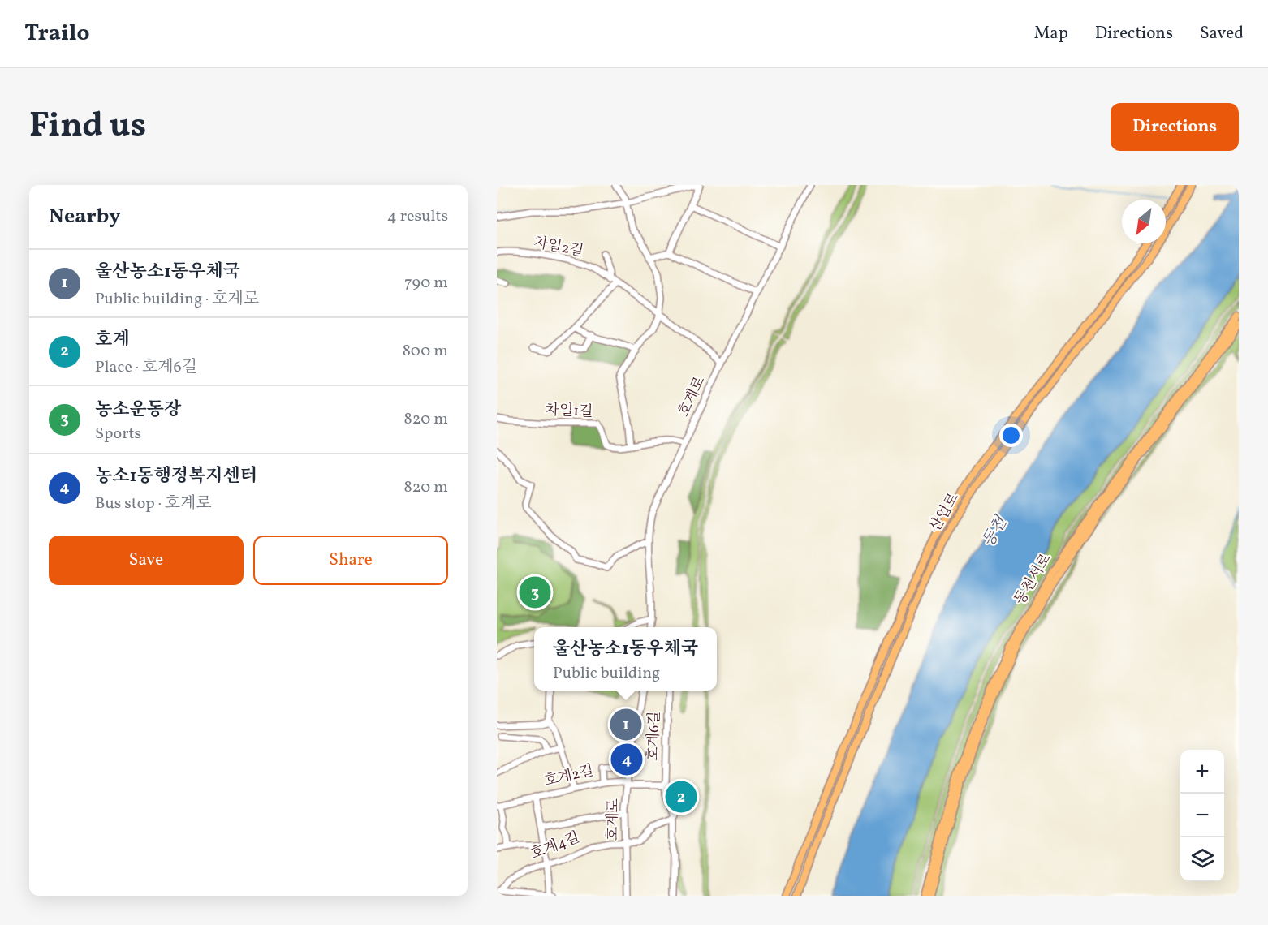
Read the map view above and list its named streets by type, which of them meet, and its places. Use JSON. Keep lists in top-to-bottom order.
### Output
{
  "streets": {
    "main road": ["산업로", "동천서로"],
    "street": [
      "차일2길",
      "호계로",
      "차일1길",
      "호계6길",
      "호계2길",
      "호계4길"
    ]
  },
  "crossings": [
    ["차일2길", "호계로"],
    ["호계로", "차일1길"],
    ["호계로", "호계2길"],
    ["호계로", "호계4길"]
  ],
  "water": ["동천"],
  "north": "bottom left",
  "page": {
    "header": "Trailo",
    "nav": ["Map", "Directions", "Saved"],
    "title": "Find us",
    "buttons": [
      "Directions",
      ["Save", "Share"]
    ],
    "heading": ["Nearby", "4 results"],
    "list": [
      {
        "mark": "1",
        "name": "울산농소1동우체국",
        "note": "Public building · 호계로",
        "value": "790 m"
      },
      {
        "mark": "2",
        "name": "호계",
        "note": "Place · 호계6길",
        "value": "800 m"
      },
      {
        "mark": "3",
        "name": "농소운동장",
        "note": "Sports",
        "value": "820 m"
      },
      {
        "mark": "4",
        "name": "농소1동행정복지센터",
        "note": "Bus stop · 호계로",
        "value": "820 m"
      }
    ],
    "pins": [
      "3",
      "1",
      "4",
      "2"
    ],
    "popup": ["울산농소1동우체국", "Public building"],
    "map_buttons": ["+", "−"]
  }
}
